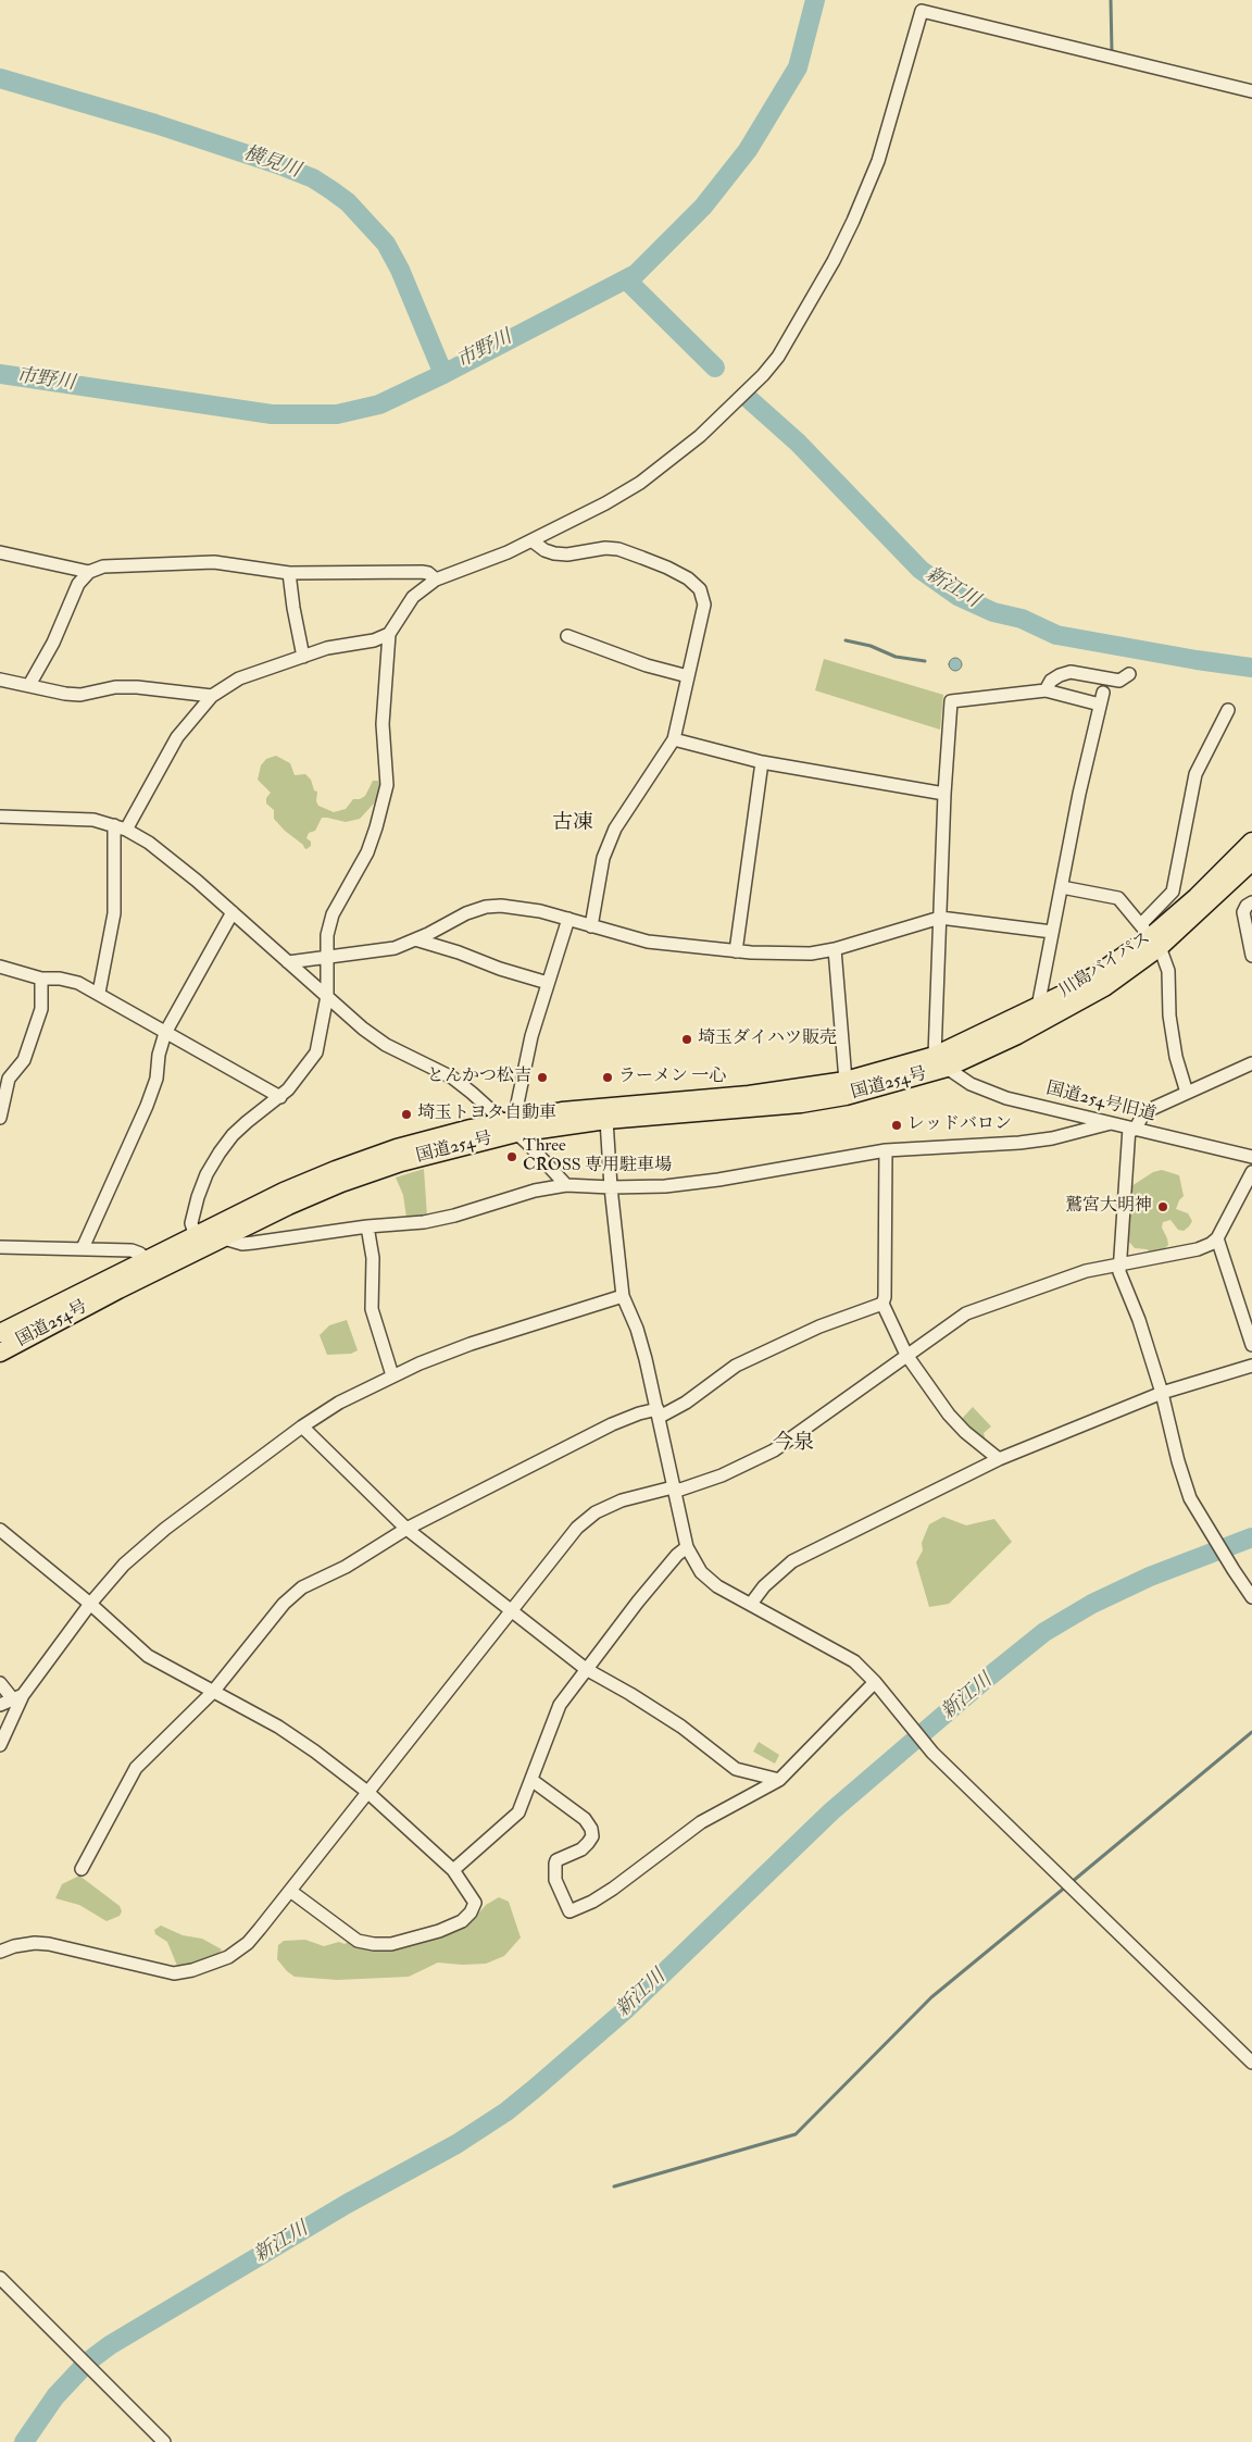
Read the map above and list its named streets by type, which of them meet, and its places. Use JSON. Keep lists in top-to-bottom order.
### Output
{
  "streets": {
    "highway": ["川島バイパス", "国道254号"],
    "street": ["国道254号旧道"]
  },
  "crossings": [
    ["川島バイパス", "国道254号"],
    ["川島バイパス", "国道254号旧道"],
    ["国道254号", "国道254号旧道"]
  ],
  "districts": ["古凍", "今泉"],
  "water": ["横見川", "市野川", "新江川"],
  "places": [
    "埼玉ダイハツ販売",
    "とんかつ松吉",
    "ラーメン 一心",
    "埼玉トヨタ自動車",
    "レッドバロン",
    "Three CROSS 専用駐車場",
    "鷲宮大明神"
  ]
}
